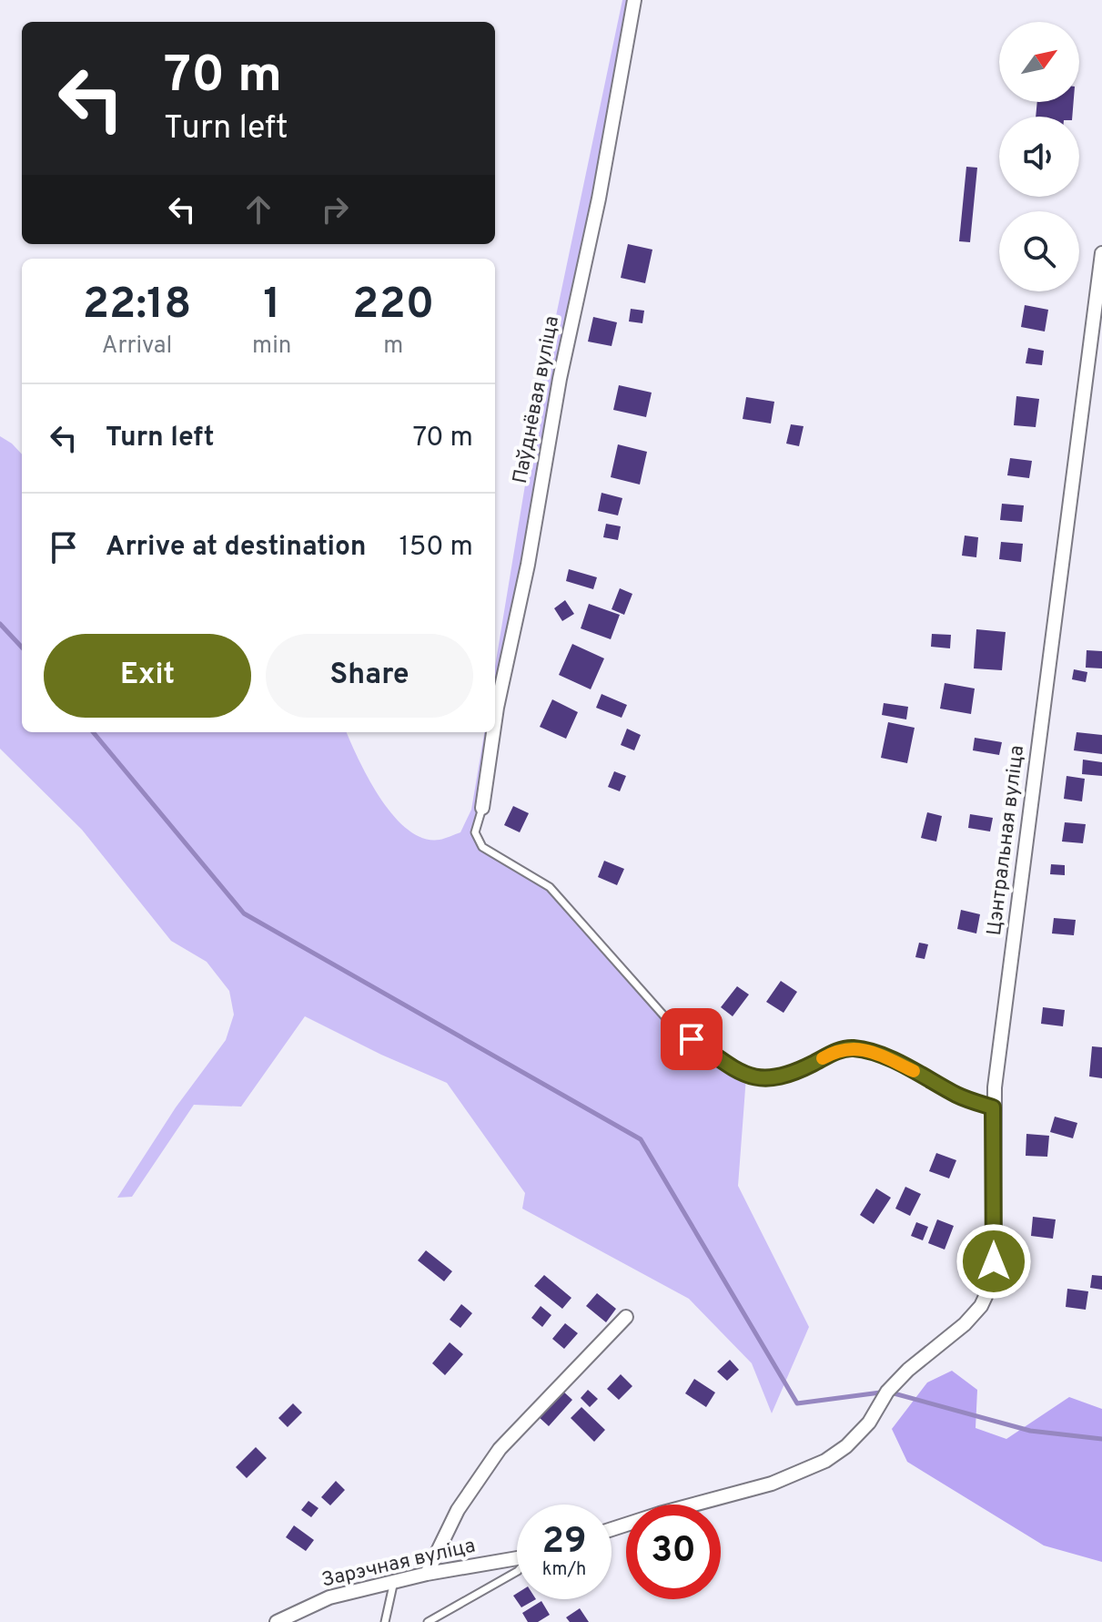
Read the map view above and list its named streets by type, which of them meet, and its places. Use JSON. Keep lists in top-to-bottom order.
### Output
{
  "streets": {
    "street": ["Паўднёвая вуліца", "Цэнтральная вуліца", "Зарэчная вуліца"]
  },
  "north": "top right",
  "page": {
    "turn": ["70 m", "Turn left"],
    "eta": [
      "22:18",
      "Arrival",
      "1",
      "min",
      "220",
      "m"
    ],
    "list": [
      {
        "name": "Turn left",
        "value": "70 m"
      },
      {
        "name": "Arrive at destination",
        "value": "150 m"
      }
    ],
    "buttons": ["Exit", "Share"],
    "speed": "29 km/h",
    "limit": "30"
  }
}
